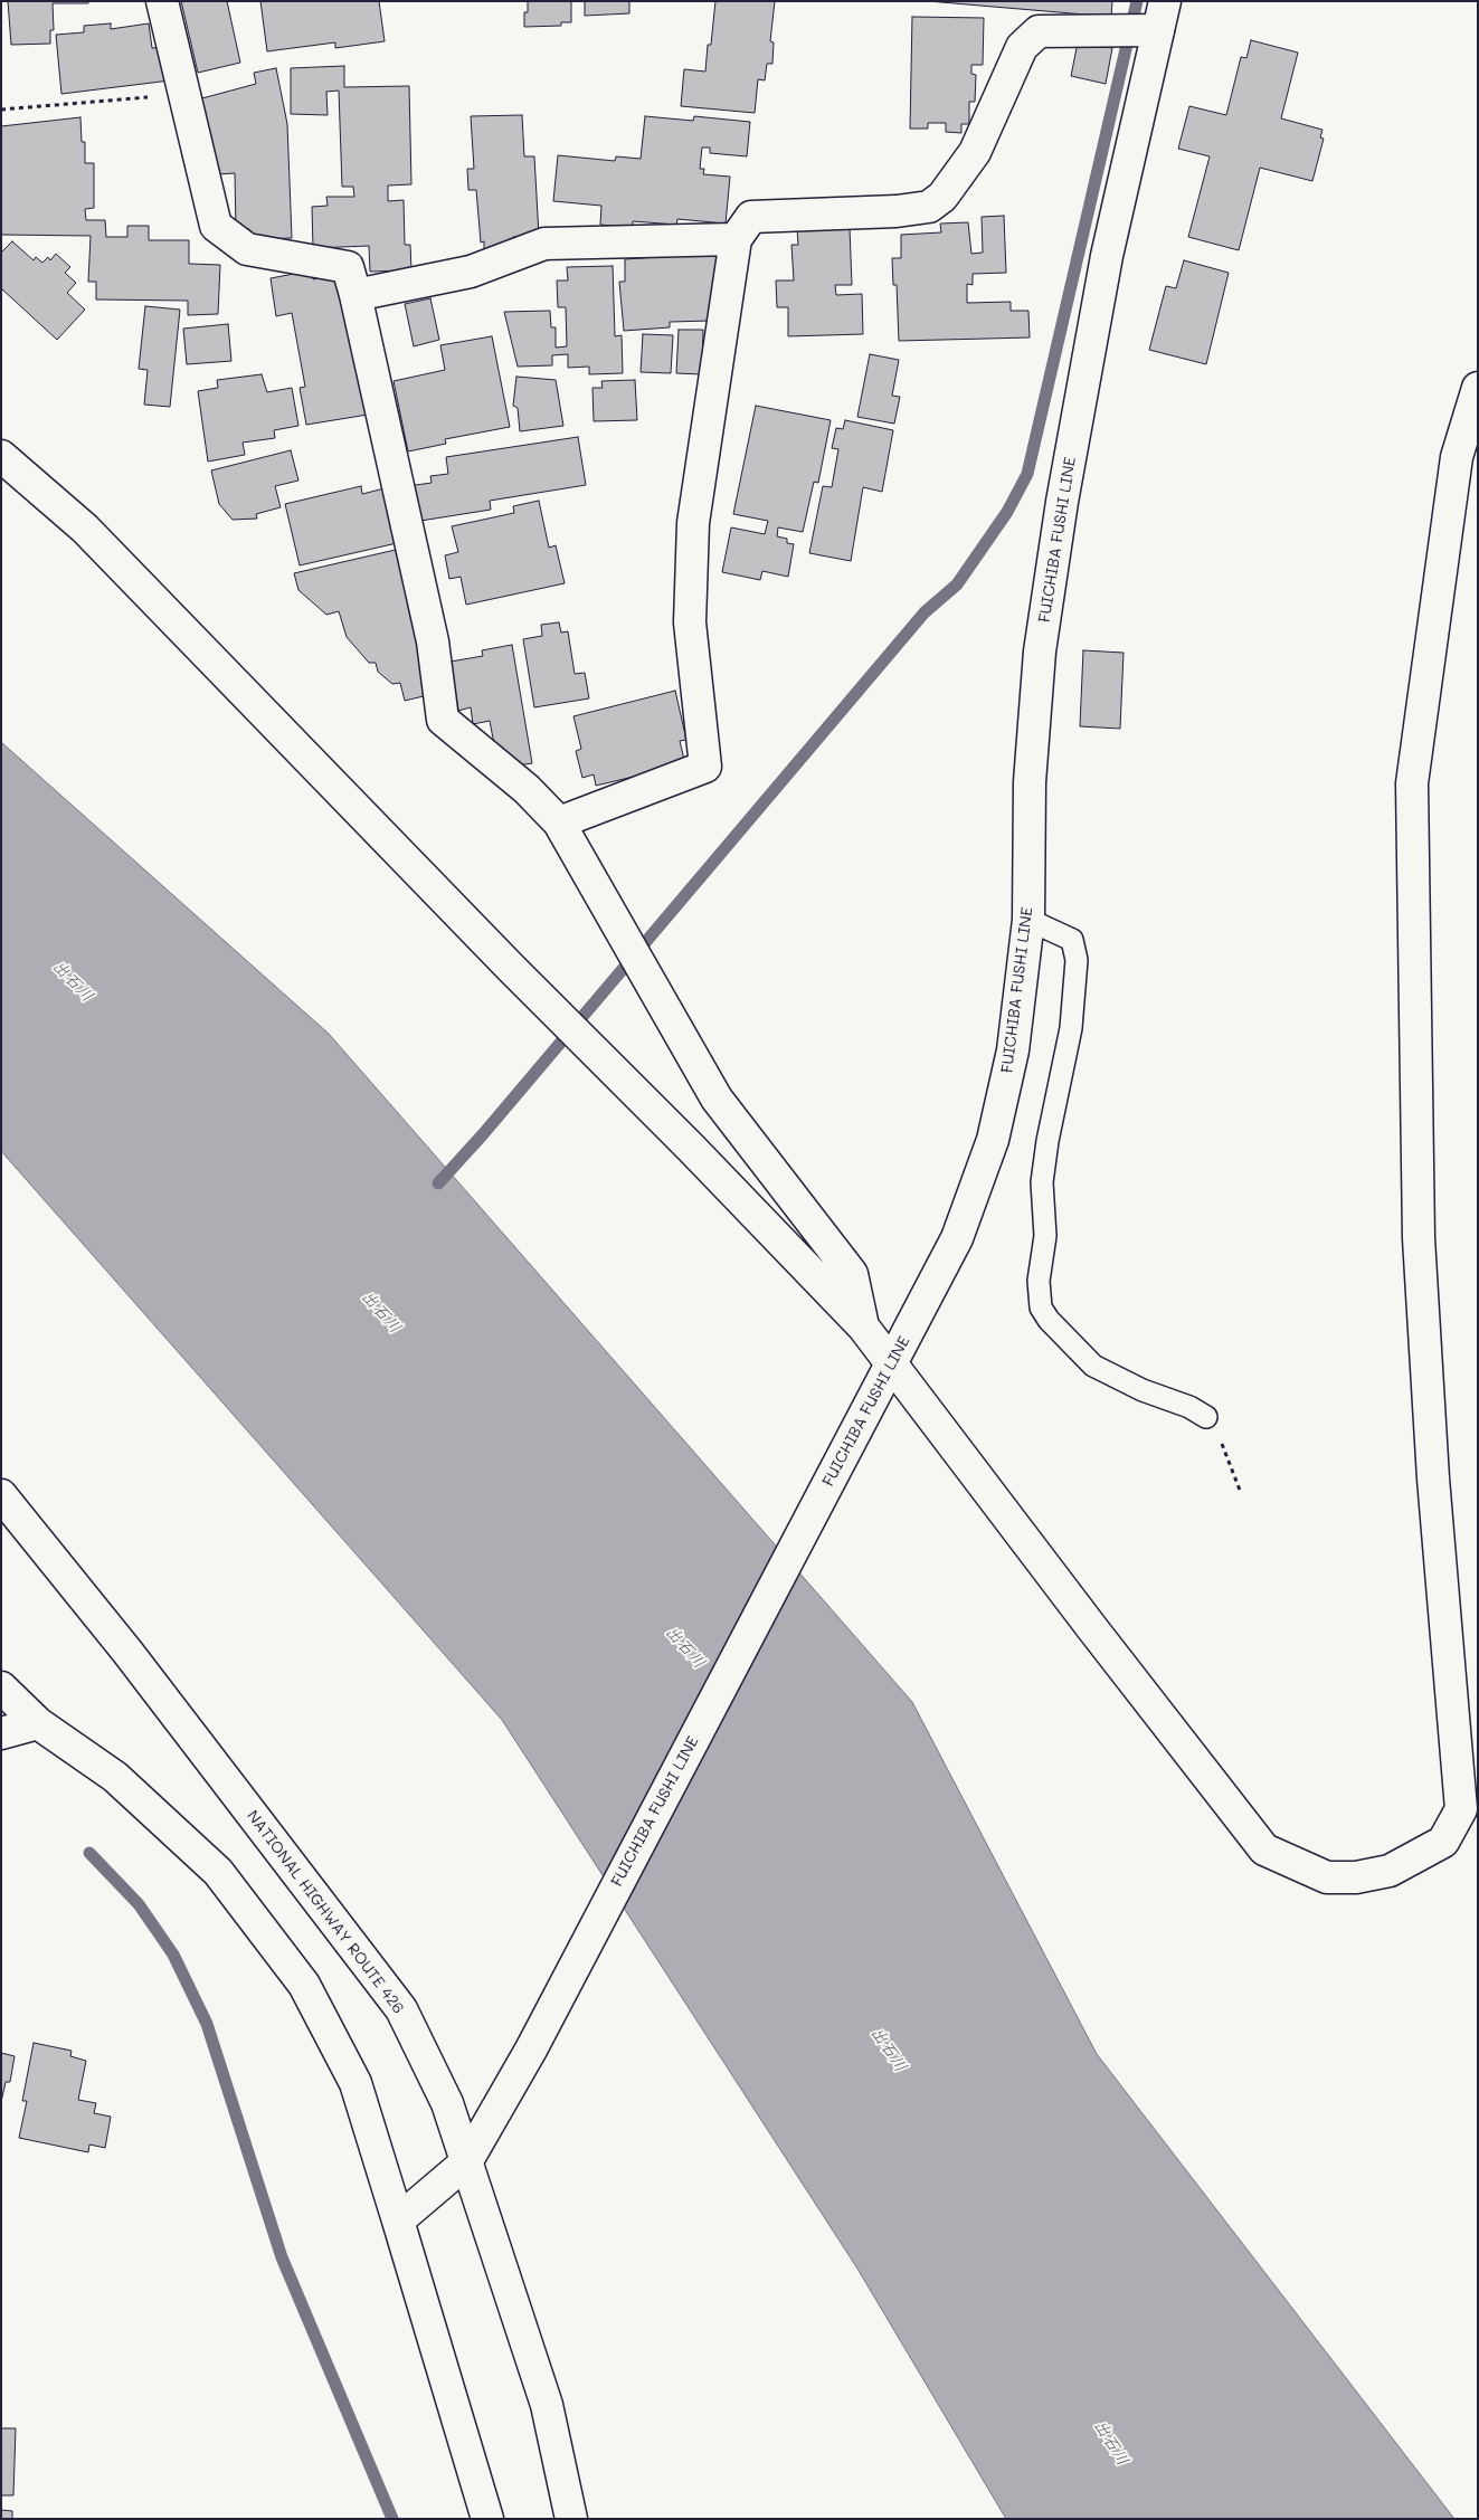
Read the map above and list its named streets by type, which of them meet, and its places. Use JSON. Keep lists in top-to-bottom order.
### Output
{
  "streets": {
    "main road": ["FUICHIBA FUSHI LINE", "NATIONAL HIGHWAY ROUTE 426"]
  },
  "crossings": [
    ["FUICHIBA FUSHI LINE", "NATIONAL HIGHWAY ROUTE 426"]
  ],
  "water": ["出石川"]
}
